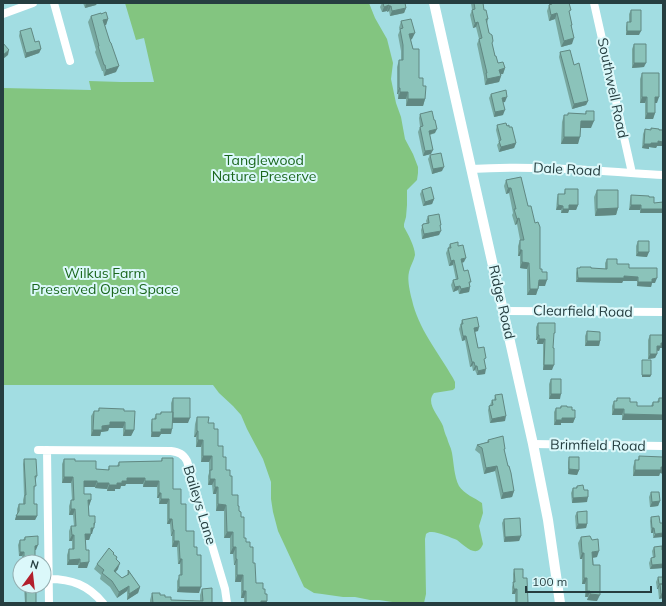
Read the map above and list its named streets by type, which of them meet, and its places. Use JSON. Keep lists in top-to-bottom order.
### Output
{
  "streets": {
    "street": [
      "Southwell Road",
      "Dale Road",
      "Ridge Road",
      "Clearfield Road",
      "Brimfield Road",
      "Baileys Lane"
    ]
  },
  "crossings": [
    ["Southwell Road", "Dale Road"],
    ["Dale Road", "Ridge Road"],
    ["Ridge Road", "Clearfield Road"],
    ["Ridge Road", "Brimfield Road"]
  ],
  "parks": ["Tanglewood Nature Preserve", "Wilkus Farm Preserved Open Space"],
  "scale_bar": "100 m",
  "north": "top"
}
